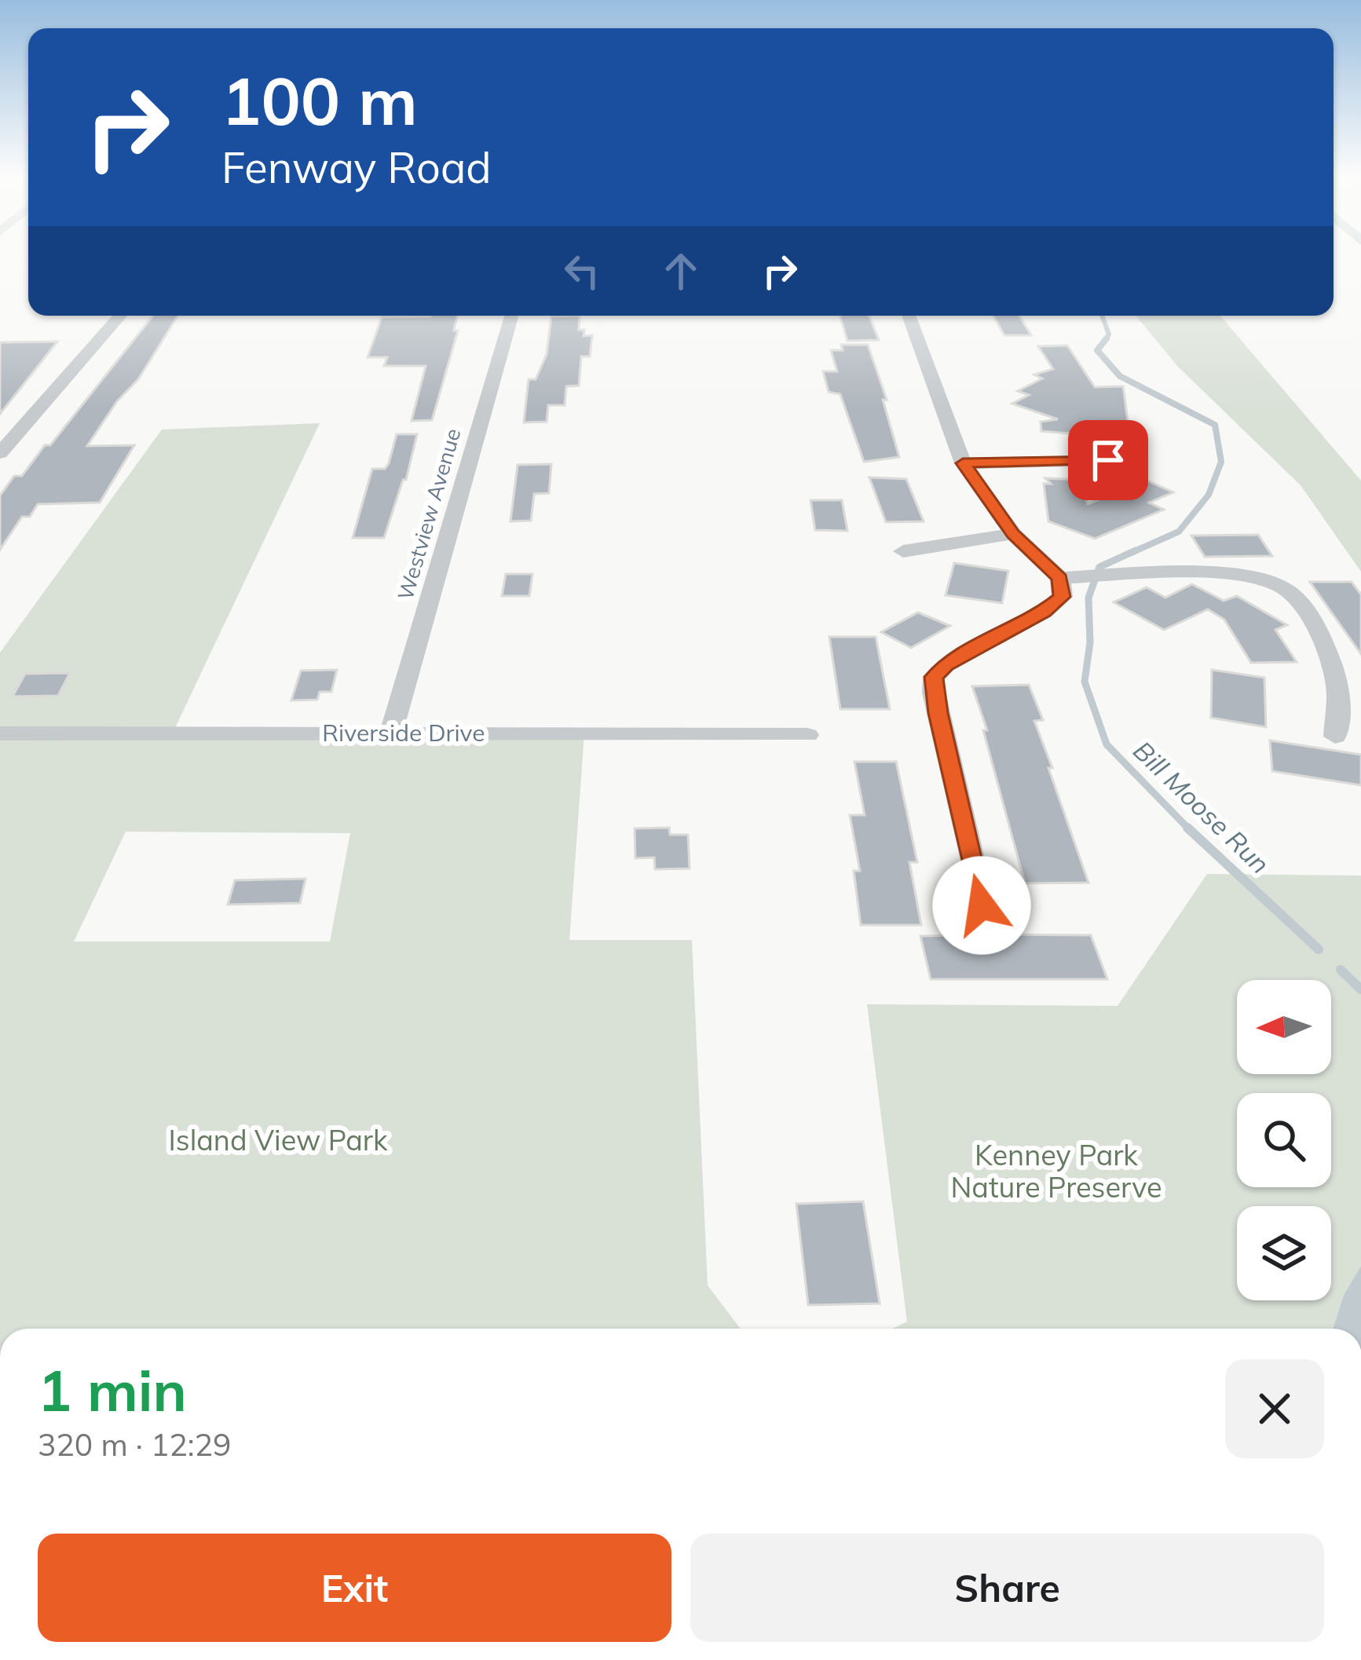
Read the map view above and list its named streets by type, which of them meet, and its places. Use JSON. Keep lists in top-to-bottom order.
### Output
{
  "streets": {
    "street": ["Westview Avenue", "Riverside Drive"]
  },
  "crossings": [
    ["Westview Avenue", "Riverside Drive"]
  ],
  "water": ["Bill Moose Run"],
  "parks": ["Island View Park", "Kenney Park Nature Preserve"],
  "north": "left",
  "page": {
    "turn": ["100 m", "Fenway Road"],
    "heading": ["1 min", "320 m · 12:29"],
    "buttons": ["Exit", "Share"]
  }
}
